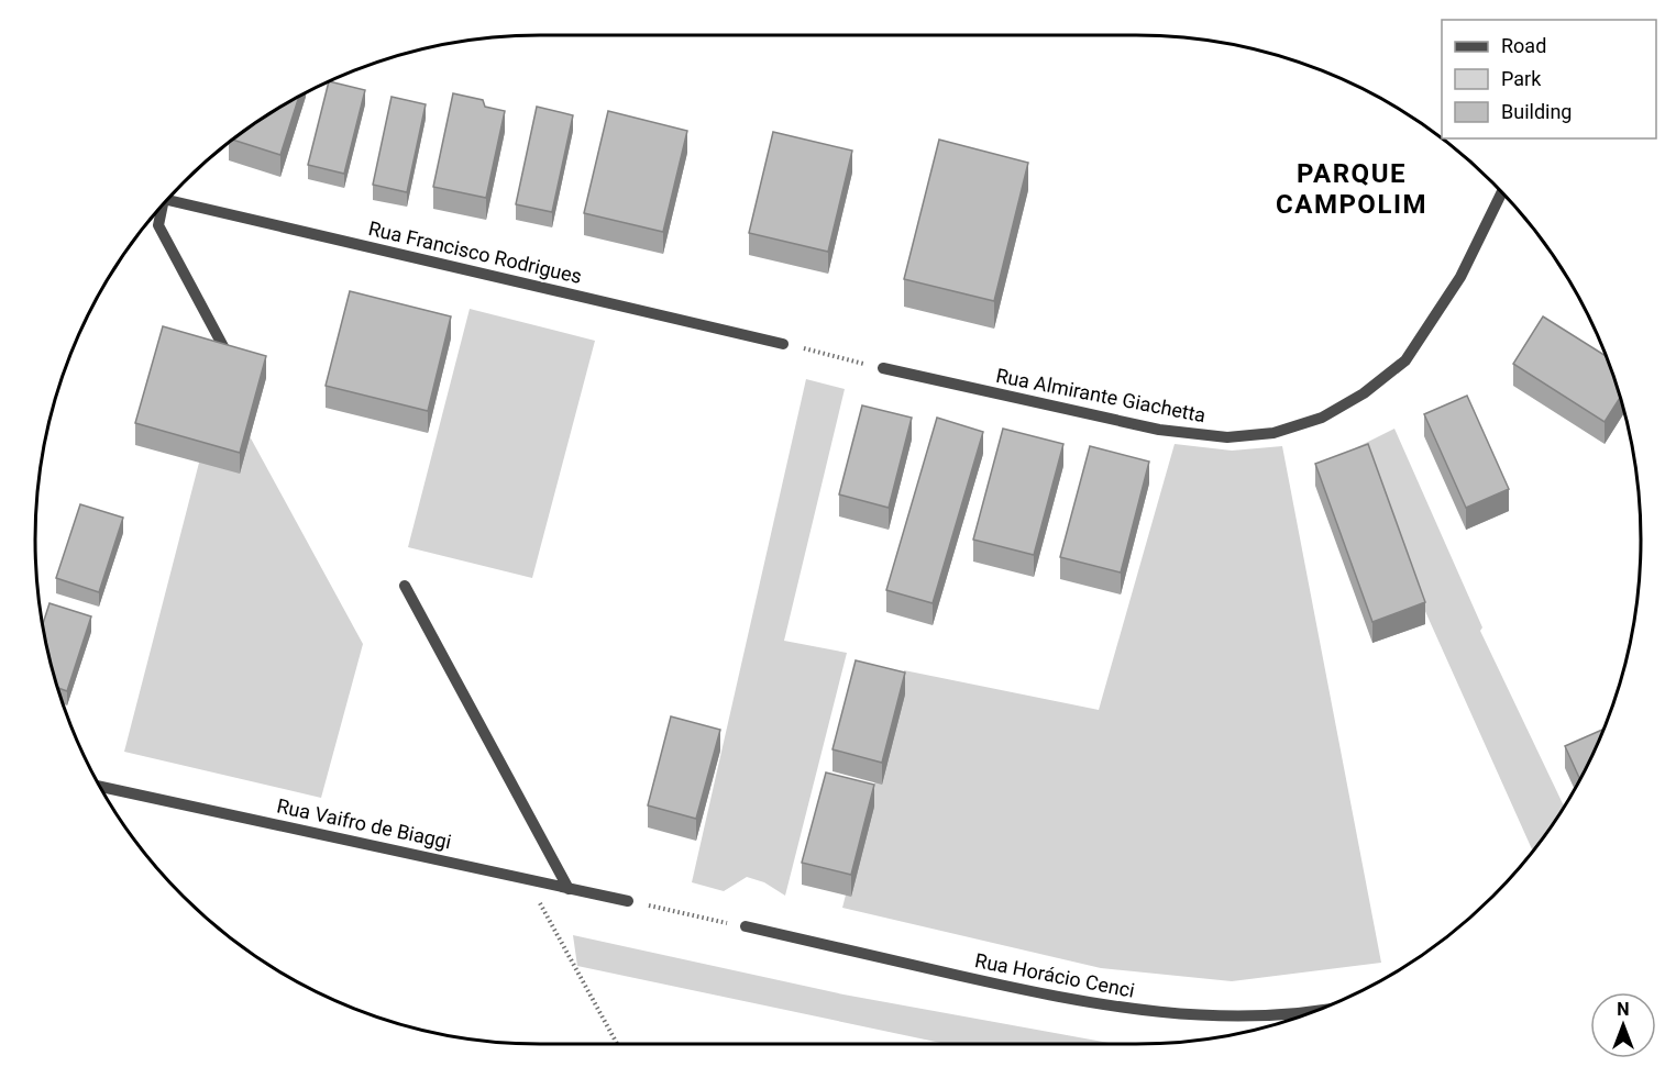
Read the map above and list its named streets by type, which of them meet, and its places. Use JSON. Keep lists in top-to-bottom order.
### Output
{
  "streets": {
    "street": [
      "Rua Francisco Rodrigues",
      "Rua Almirante Giachetta",
      "Rua Vaifro de Biaggi",
      "Rua Horácio Cenci"
    ]
  },
  "districts": ["PARQUE CAMPOLIM"],
  "legend": ["Road", "Park", "Building"],
  "north": "top"
}
